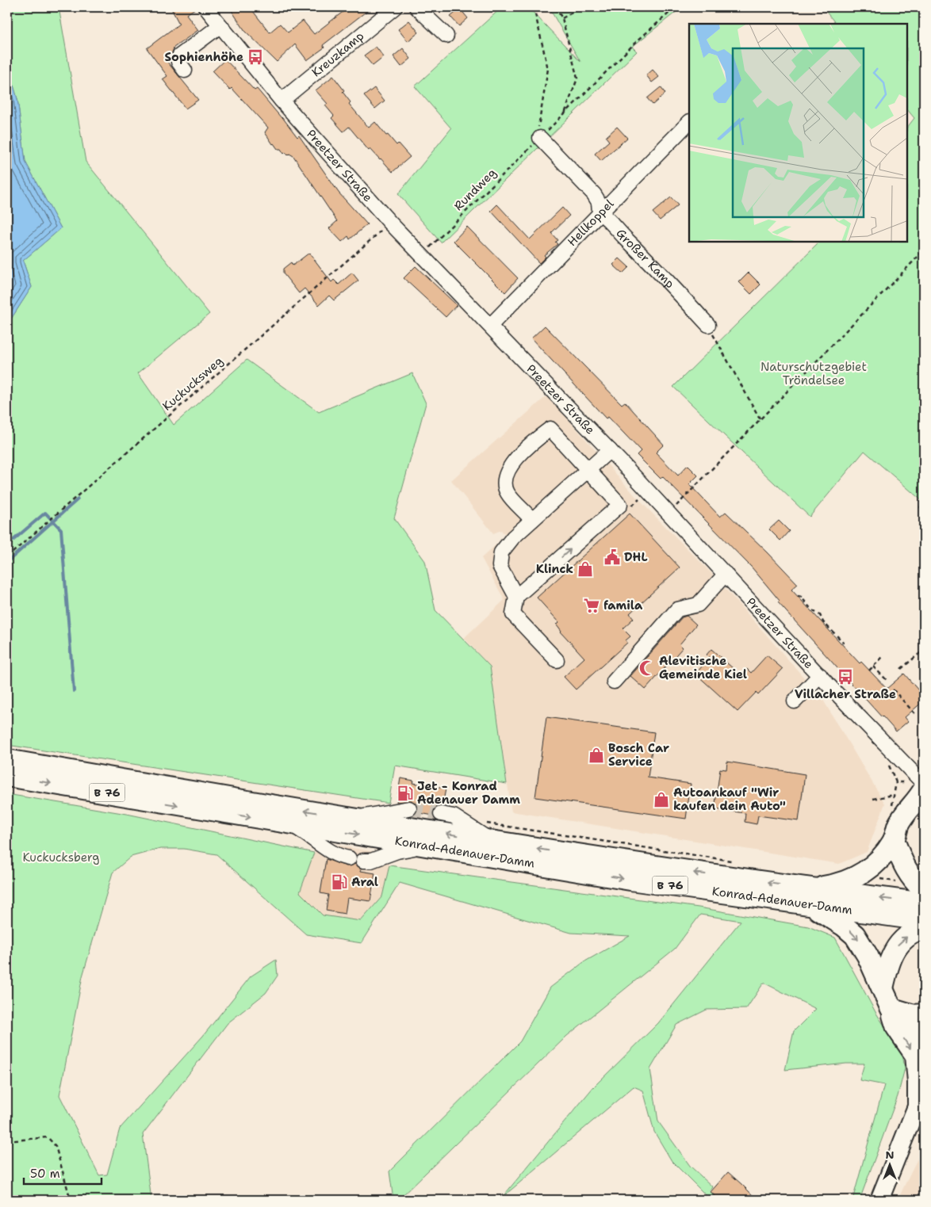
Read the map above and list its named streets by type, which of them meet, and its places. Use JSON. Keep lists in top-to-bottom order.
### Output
{
  "streets": {
    "highway": ["B 76", "Konrad-Adenauer-Damm"],
    "street": [
      "Kreuzkamp",
      "Preetzer Straße",
      "Hellkoppel",
      "Großer Kamp"
    ],
    "path": ["Rundweg", "Kuckucksweg"]
  },
  "crossings": [
    ["Kreuzkamp", "Preetzer Straße"],
    ["Preetzer Straße", "Rundweg"],
    ["Preetzer Straße", "Hellkoppel"],
    ["Preetzer Straße", "Kuckucksweg"],
    ["Hellkoppel", "Großer Kamp"]
  ],
  "parks": ["Naturschutzgebiet Tröndelsee", "Kuckucksberg"],
  "places": {
    "bus stop": ["Sophienhöhe", "Villacher Straße"],
    "public building": ["DHL"],
    "shop": ["Klinck", "Bosch Car Service", "Autoankauf \"Wir kaufen dein Auto\""],
    "supermarket": ["famila"],
    "mosque": ["Alevitische Gemeinde Kiel"],
    "fuel station": ["Jet - Konrad Adenauer Damm", "Aral"]
  },
  "scale_bar": "50 m",
  "north": "top"
}
